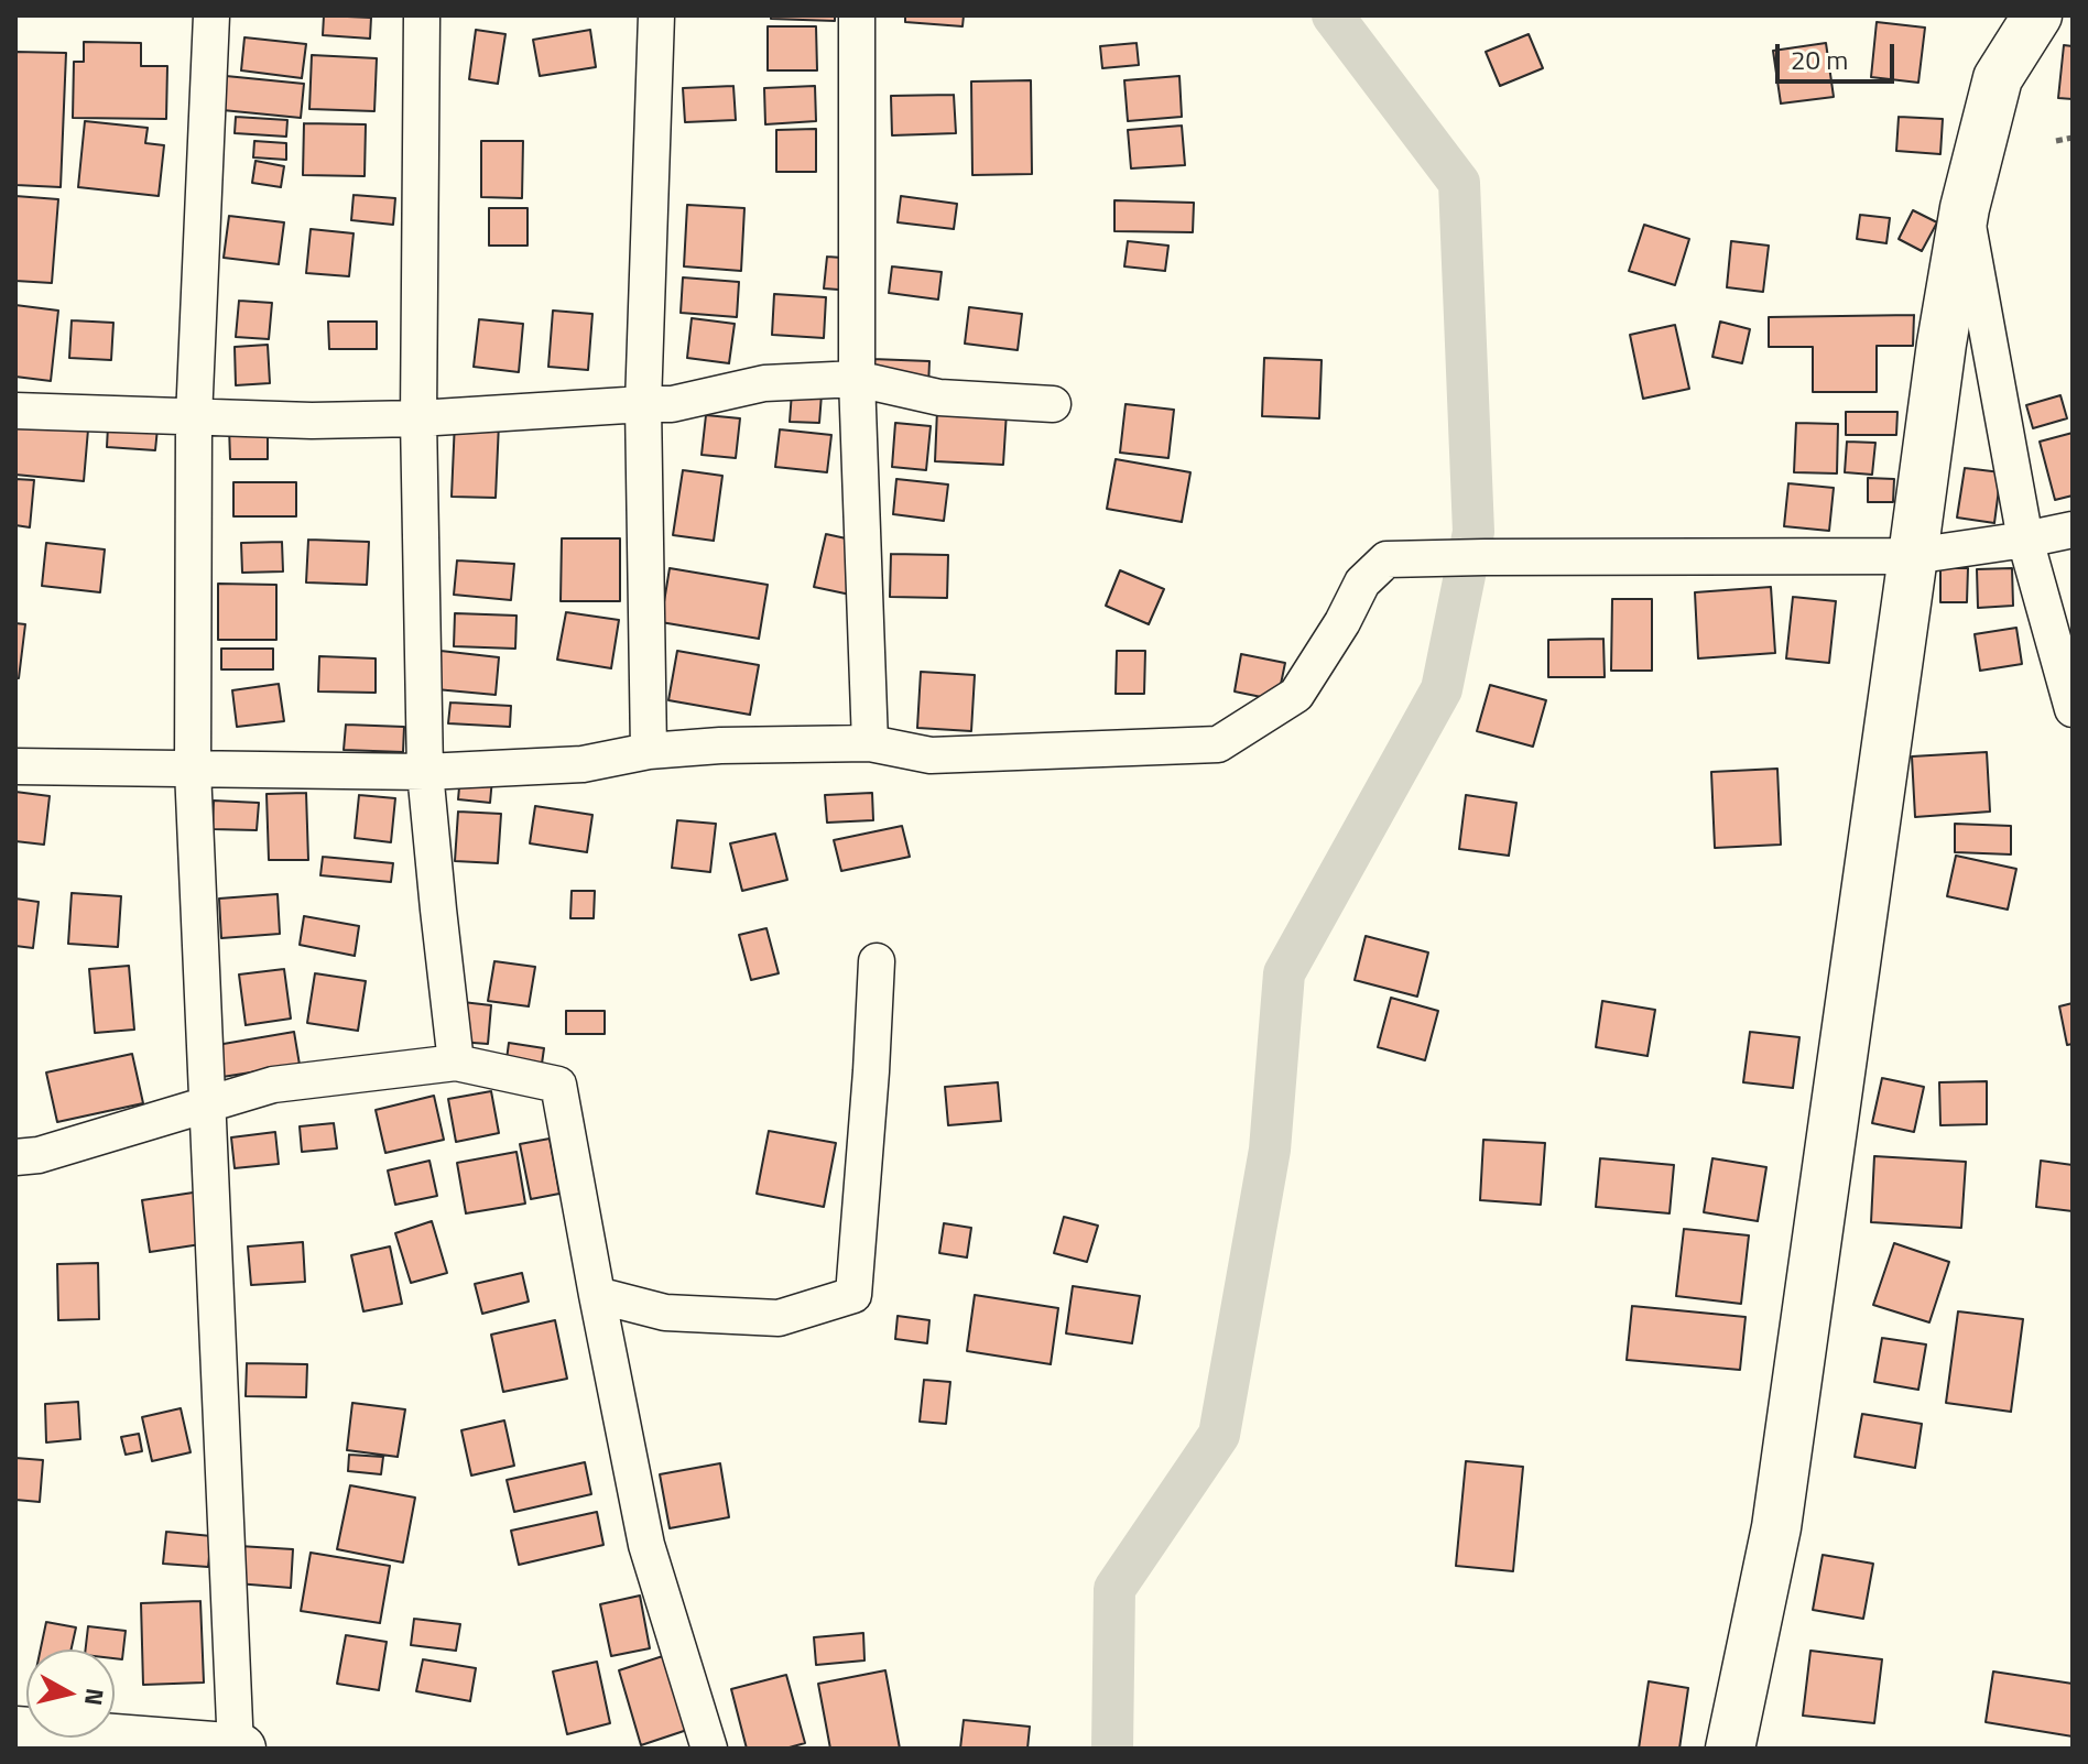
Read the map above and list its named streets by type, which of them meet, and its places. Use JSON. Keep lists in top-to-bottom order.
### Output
{
  "scale_bar": "20 m",
  "north": "right"
}
